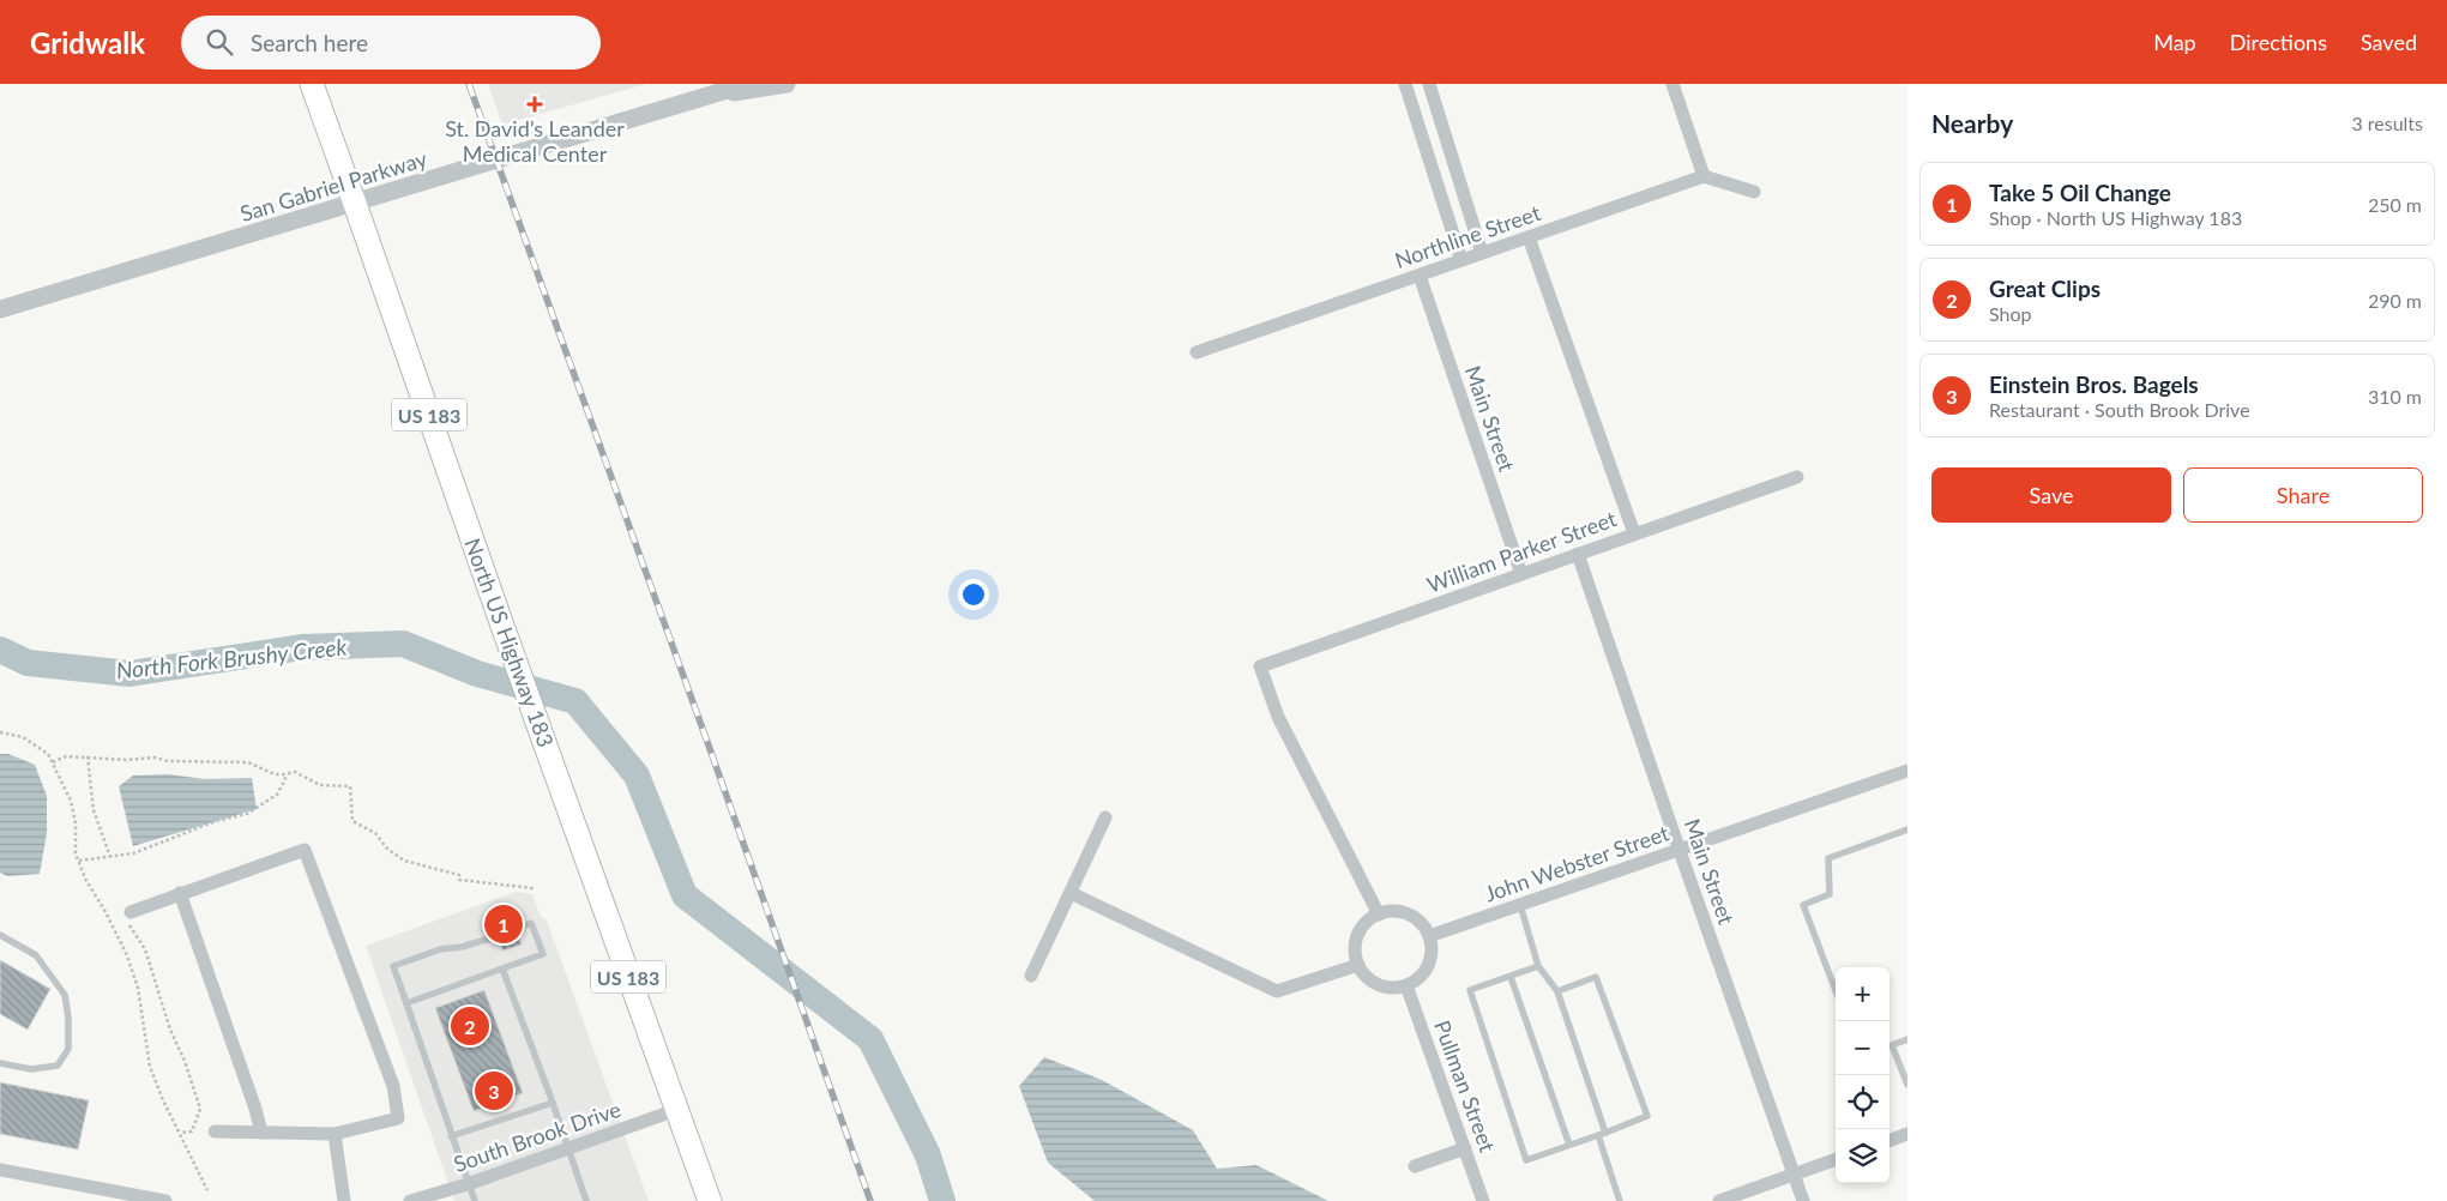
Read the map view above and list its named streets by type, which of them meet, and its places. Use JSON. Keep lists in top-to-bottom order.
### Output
{
  "streets": {
    "main road": ["US 183", "North US Highway 183"],
    "street": [
      "San Gabriel Parkway",
      "Northline Street",
      "Main Street",
      "William Parker Street",
      "John Webster Street",
      "Pullman Street",
      "South Brook Drive"
    ]
  },
  "crossings": [
    ["San Gabriel Parkway", "North US Highway 183"],
    ["Northline Street", "Main Street"],
    ["Main Street", "William Parker Street"],
    ["Main Street", "John Webster Street"],
    ["William Parker Street", "John Webster Street"],
    ["William Parker Street", "Pullman Street"],
    ["North US Highway 183", "South Brook Drive"],
    ["John Webster Street", "Pullman Street"]
  ],
  "water": ["North Fork Brushy Creek"],
  "places": {
    "health": ["St. David’s Leander Medical Center"]
  },
  "page": {
    "header": "Gridwalk",
    "search": "Search here",
    "nav": ["Map", "Directions", "Saved"],
    "heading": ["Nearby", "3 results"],
    "list": [
      {
        "mark": "1",
        "name": "Take 5 Oil Change",
        "note": "Shop · North US Highway 183",
        "value": "250 m"
      },
      {
        "mark": "2",
        "name": "Great Clips",
        "note": "Shop",
        "value": "290 m"
      },
      {
        "mark": "3",
        "name": "Einstein Bros. Bagels",
        "note": "Restaurant · South Brook Drive",
        "value": "310 m"
      }
    ],
    "buttons": ["Save", "Share"],
    "pins": ["1", "2", "3"],
    "map_buttons": ["+", "−"]
  }
}
